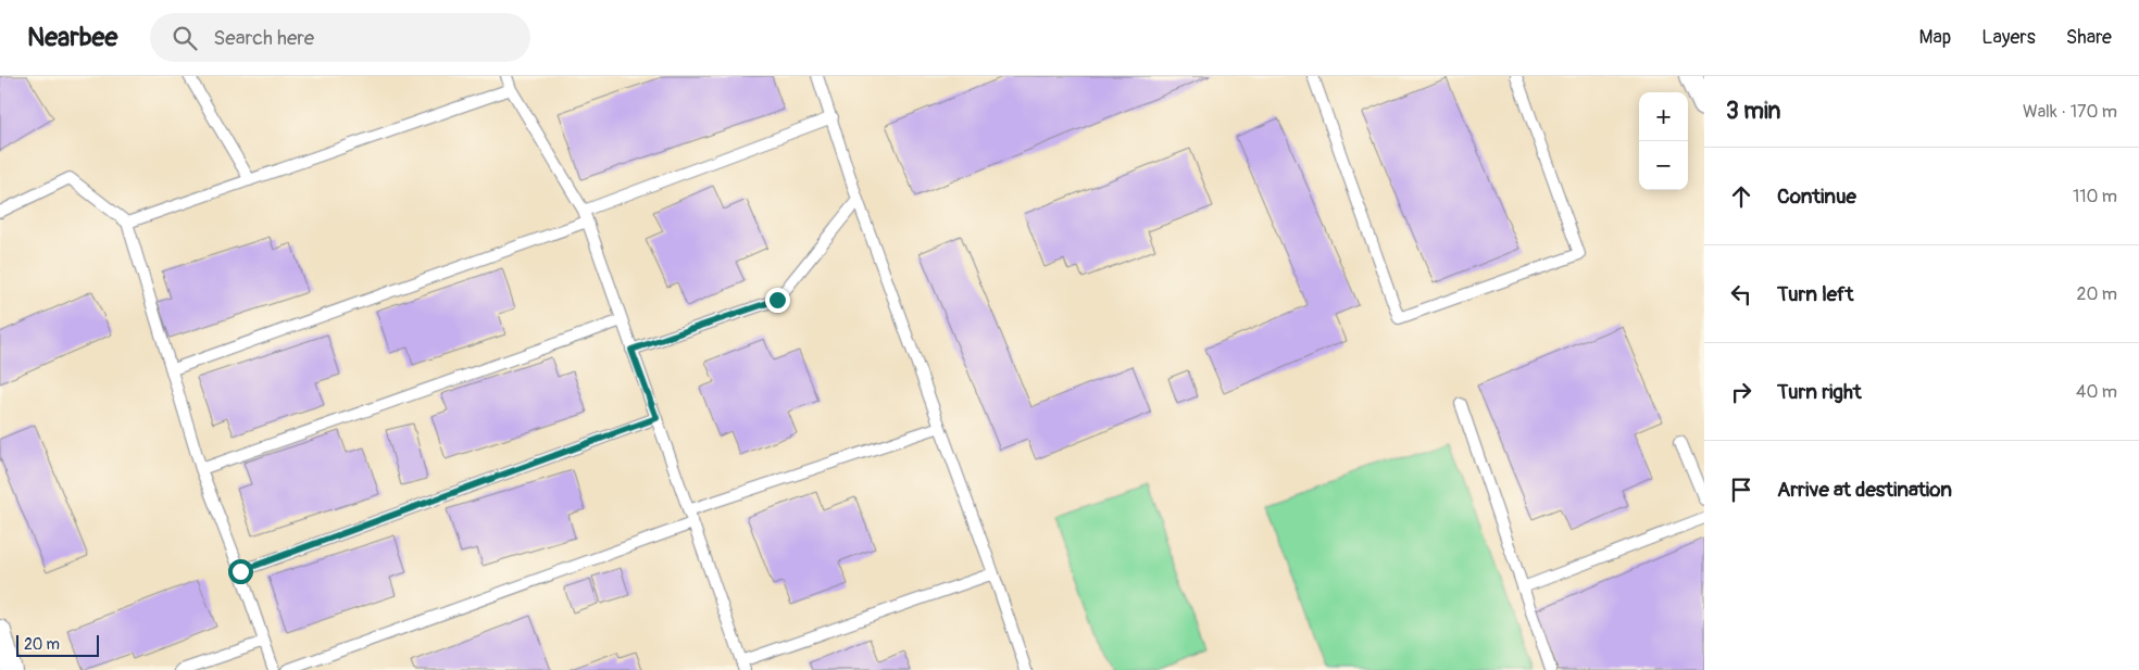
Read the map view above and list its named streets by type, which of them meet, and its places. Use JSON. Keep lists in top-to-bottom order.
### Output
{
  "scale_bar": "20 m",
  "page": {
    "header": "Nearbee",
    "search": "Search here",
    "nav": ["Map", "Layers", "Share"],
    "heading": ["3 min", "Walk · 170 m"],
    "map_buttons": ["+", "−"],
    "list": [
      ["Continue", "110 m"],
      ["Turn left", "20 m"],
      ["Turn right", "40 m"],
      "Arrive at destination"
    ],
    "scale": "20 m"
  }
}
